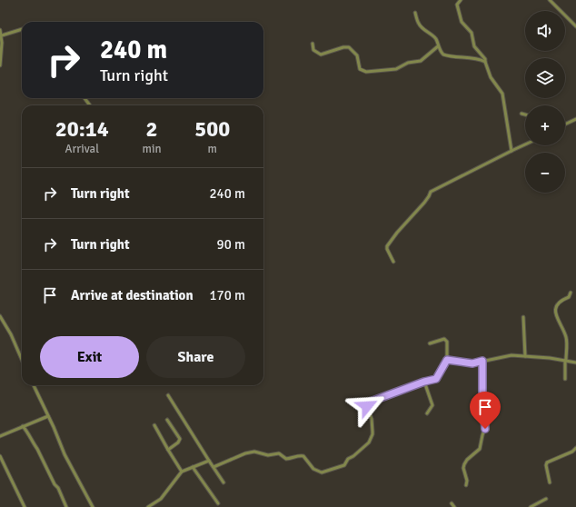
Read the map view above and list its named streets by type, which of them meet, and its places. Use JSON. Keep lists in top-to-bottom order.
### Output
{
  "page": {
    "map_buttons": ["+", "−"],
    "turn": ["240 m", "Turn right"],
    "eta": [
      "20:14",
      "Arrival",
      "2",
      "min",
      "500",
      "m"
    ],
    "list": [
      {
        "name": "Turn right",
        "value": "240 m"
      },
      {
        "name": "Turn right",
        "value": "90 m"
      },
      {
        "name": "Arrive at destination",
        "value": "170 m"
      }
    ],
    "buttons": ["Exit", "Share"]
  }
}
